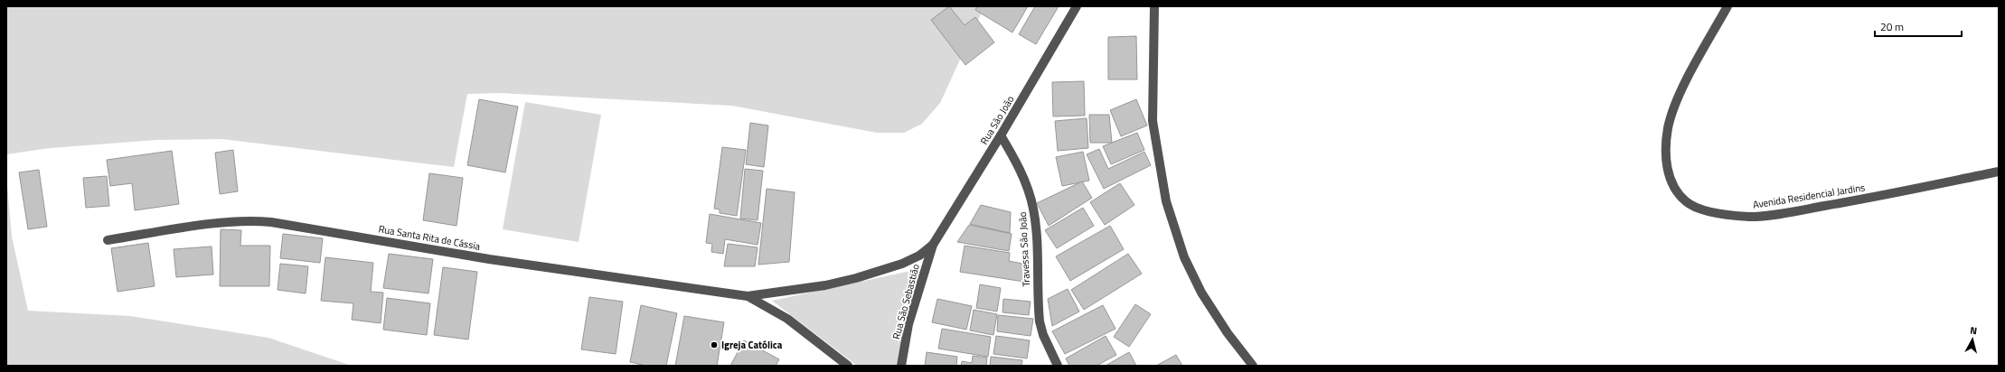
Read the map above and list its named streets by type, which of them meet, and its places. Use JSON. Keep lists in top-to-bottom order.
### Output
{
  "streets": {
    "street": [
      "Rua São João",
      "Avenida Residencial Jardins",
      "Rua Santa Rita de Cássia",
      "Travessa São João",
      "Rua São Sebastião"
    ]
  },
  "crossings": [
    ["Rua São João", "Rua Santa Rita de Cássia"],
    ["Rua São João", "Travessa São João"],
    ["Rua São João", "Rua São Sebastião"],
    ["Rua Santa Rita de Cássia", "Rua São Sebastião"]
  ],
  "places": ["Igreja Católica"],
  "scale_bar": "20 m",
  "north": "top"
}
